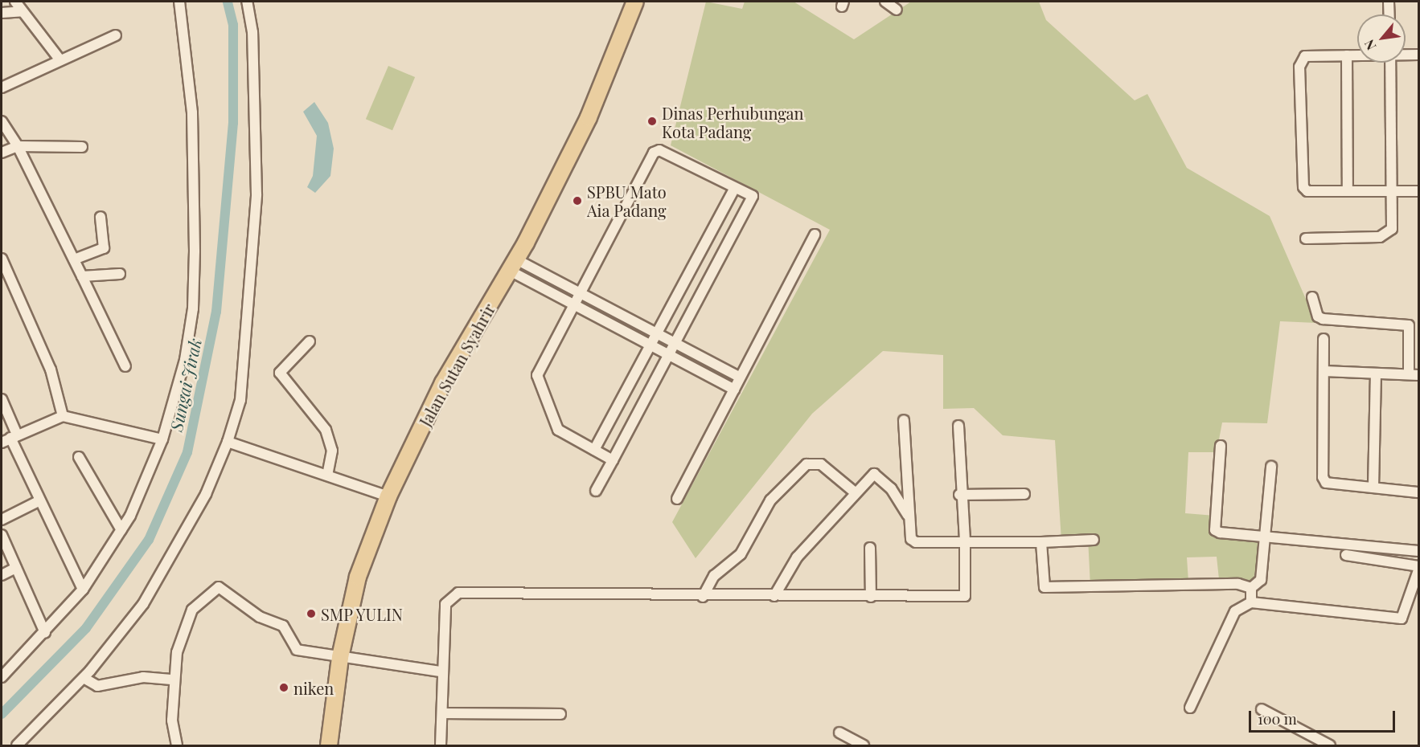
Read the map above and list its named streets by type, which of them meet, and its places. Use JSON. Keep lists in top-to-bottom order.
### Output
{
  "streets": {
    "main road": ["Jalan Sutan Syahrir"]
  },
  "water": ["Sungai Jirak"],
  "places": [
    "Dinas Perhubungan Kota Padang",
    "SPBU Mato Aia Padang",
    "SMP YULIN",
    "niken"
  ],
  "scale_bar": "100 m",
  "north": "bottom left"
}
